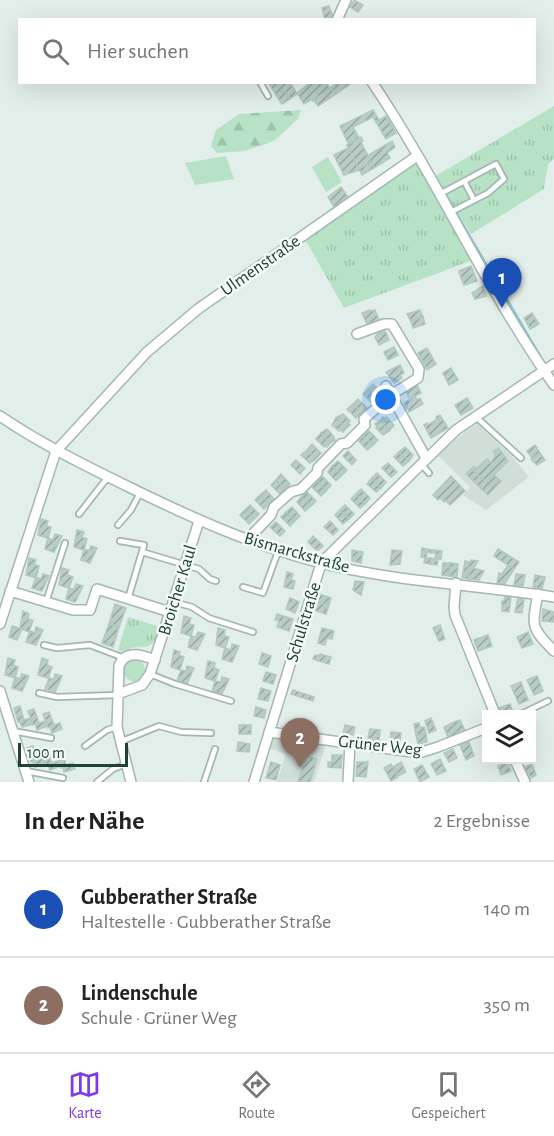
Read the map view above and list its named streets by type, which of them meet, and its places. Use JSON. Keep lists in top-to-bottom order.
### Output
{
  "streets": {
    "street": [
      "Ulmenstraße",
      "Bismarckstraße",
      "Broicher Kaul",
      "Schulstraße",
      "Grüner Weg"
    ]
  },
  "crossings": [
    ["Ulmenstraße", "Bismarckstraße"],
    ["Bismarckstraße", "Broicher Kaul"],
    ["Bismarckstraße", "Schulstraße"],
    ["Schulstraße", "Grüner Weg"]
  ],
  "scale_bar": "100 m",
  "page": {
    "search": "Hier suchen",
    "pins": ["1", "2"],
    "scale": "100 m",
    "heading": ["In der Nähe", "2 Ergebnisse"],
    "list": [
      {
        "mark": "1",
        "name": "Gubberather Straße",
        "note": "Haltestelle · Gubberather Straße",
        "value": "140 m"
      },
      {
        "mark": "2",
        "name": "Lindenschule",
        "note": "Schule · Grüner Weg",
        "value": "350 m"
      }
    ],
    "nav": ["Karte", "Route", "Gespeichert"]
  }
}
